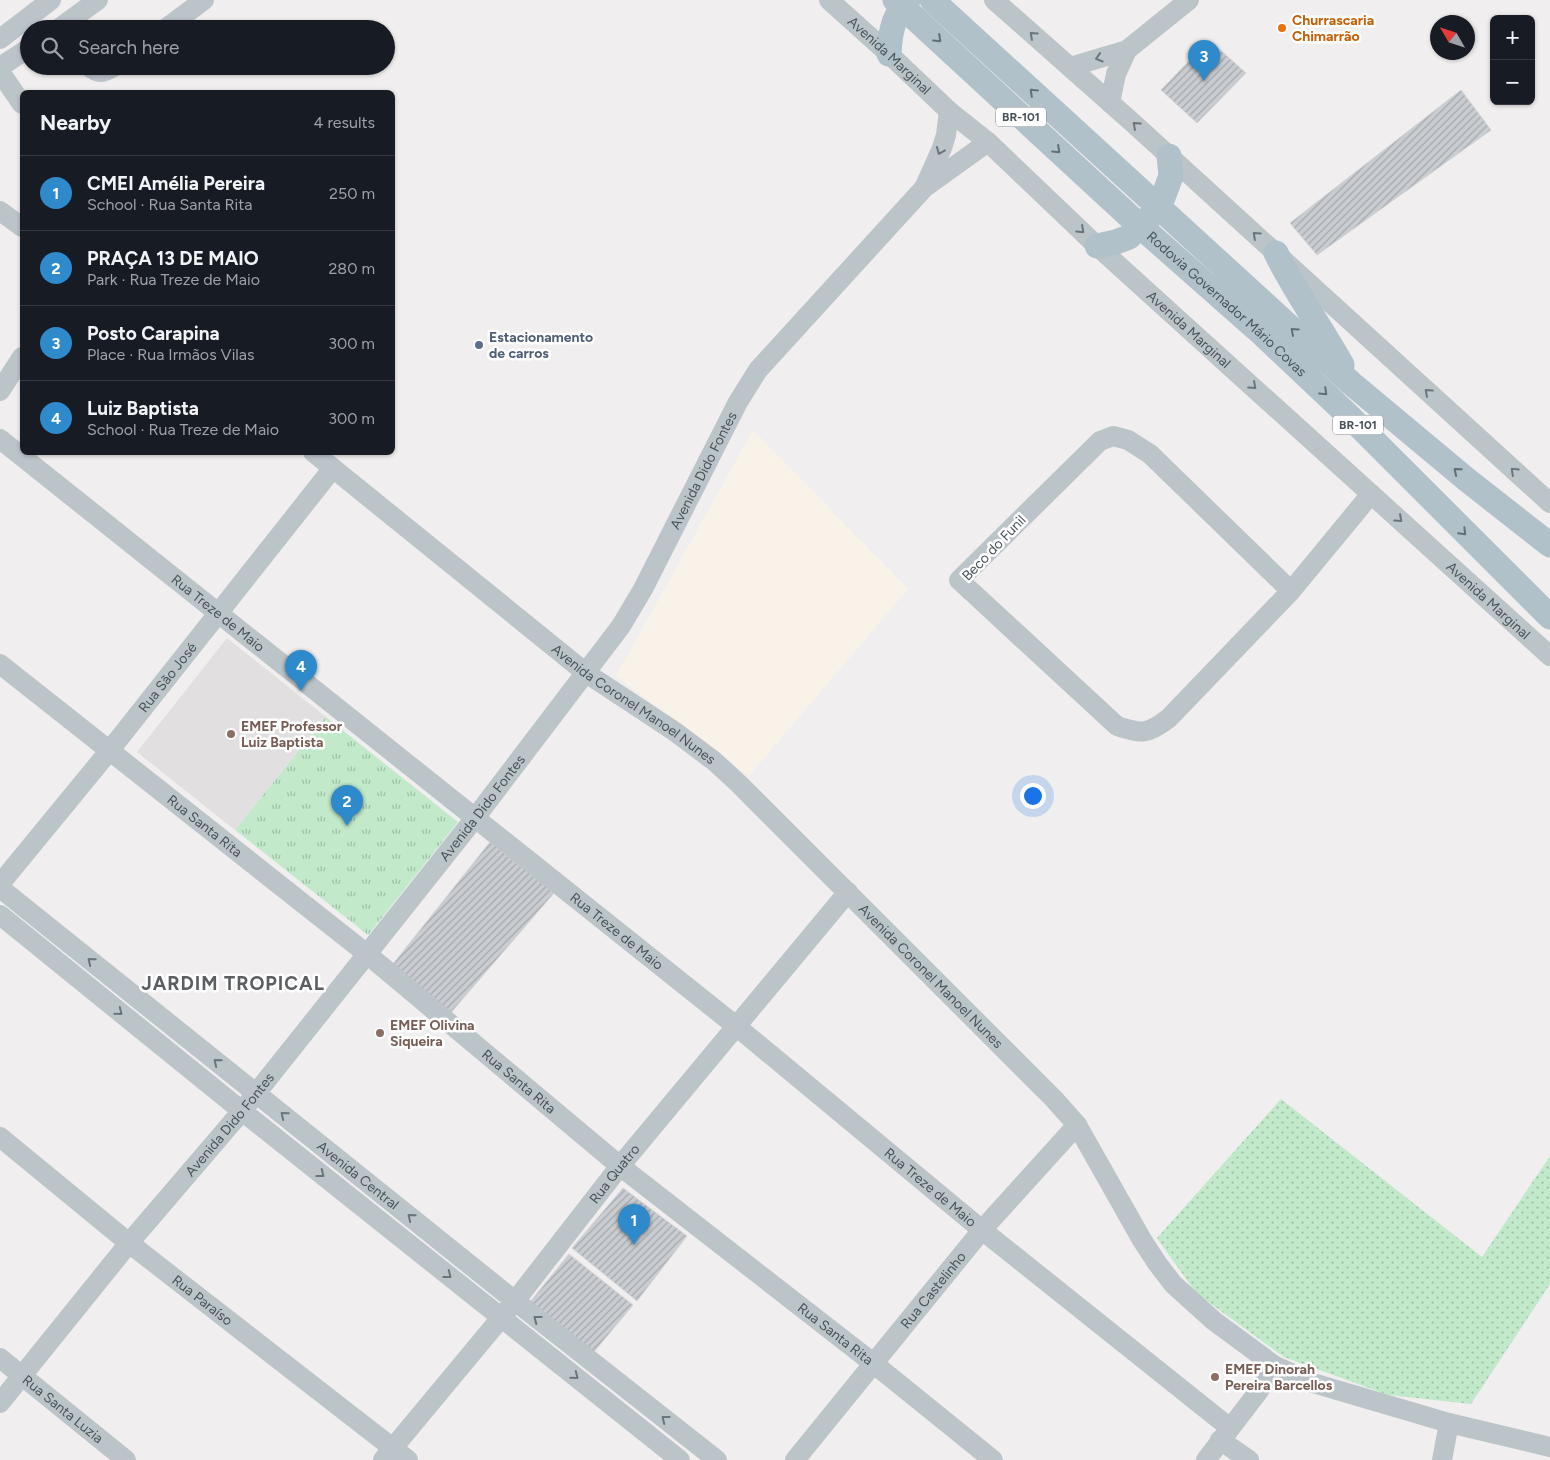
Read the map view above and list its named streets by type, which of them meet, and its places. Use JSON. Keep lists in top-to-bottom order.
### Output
{
  "streets": {
    "main road": ["BR-101", "Rodovia Governador Mário Covas"],
    "street": [
      "Avenida Marginal",
      "Avenida Dido Fontes",
      "Beco do Funil",
      "Rua Treze de Maio",
      "Rua São José",
      "Avenida Coronel Manoel Nunes",
      "Rua Santa Rita",
      "Avenida Central",
      "Rua Quatro",
      "Rua Castelinho",
      "Rua Paraíso",
      "Rua Santa Luzia"
    ]
  },
  "crossings": [
    ["Avenida Marginal", "Avenida Dido Fontes"],
    ["Avenida Marginal", "Beco do Funil"],
    ["Avenida Dido Fontes", "Rua Treze de Maio"],
    ["Avenida Dido Fontes", "Avenida Coronel Manoel Nunes"],
    ["Avenida Dido Fontes", "Rua Santa Rita"],
    ["Avenida Dido Fontes", "Avenida Central"],
    ["Avenida Dido Fontes", "Rua Paraíso"],
    ["Avenida Dido Fontes", "Rua Santa Luzia"],
    ["Rua Treze de Maio", "Rua São José"],
    ["Rua Treze de Maio", "Rua Quatro"],
    ["Rua Treze de Maio", "Rua Castelinho"],
    ["Rua São José", "Avenida Coronel Manoel Nunes"],
    ["Rua São José", "Rua Santa Rita"],
    ["Rua São José", "Avenida Central"],
    ["Avenida Coronel Manoel Nunes", "Rua Quatro"],
    ["Avenida Coronel Manoel Nunes", "Rua Castelinho"],
    ["Rua Santa Rita", "Rua Quatro"],
    ["Rua Santa Rita", "Rua Castelinho"],
    ["Avenida Central", "Rua Quatro"],
    ["Rua Quatro", "Rua Paraíso"]
  ],
  "districts": ["JARDIM TROPICAL"],
  "places": [
    "Churrascaria Chimarrão",
    "Estacionamento de carros",
    "EMEF Professor Luiz Baptista",
    "EMEF Olivina Siqueira",
    "EMEF Dinorah Pereira Barcellos"
  ],
  "north": "top left",
  "page": {
    "map_buttons": ["+", "−"],
    "search": "Search here",
    "pins": [
      "3",
      "4",
      "2",
      "1"
    ],
    "heading": ["Nearby", "4 results"],
    "list": [
      {
        "mark": "1",
        "name": "CMEI Amélia Pereira",
        "note": "School · Rua Santa Rita",
        "value": "250 m"
      },
      {
        "mark": "2",
        "name": "PRAÇA 13 DE MAIO",
        "note": "Park · Rua Treze de Maio",
        "value": "280 m"
      },
      {
        "mark": "3",
        "name": "Posto Carapina",
        "note": "Place · Rua Irmãos Vilas",
        "value": "300 m"
      },
      {
        "mark": "4",
        "name": "Luiz Baptista",
        "note": "School · Rua Treze de Maio",
        "value": "300 m"
      }
    ]
  }
}
